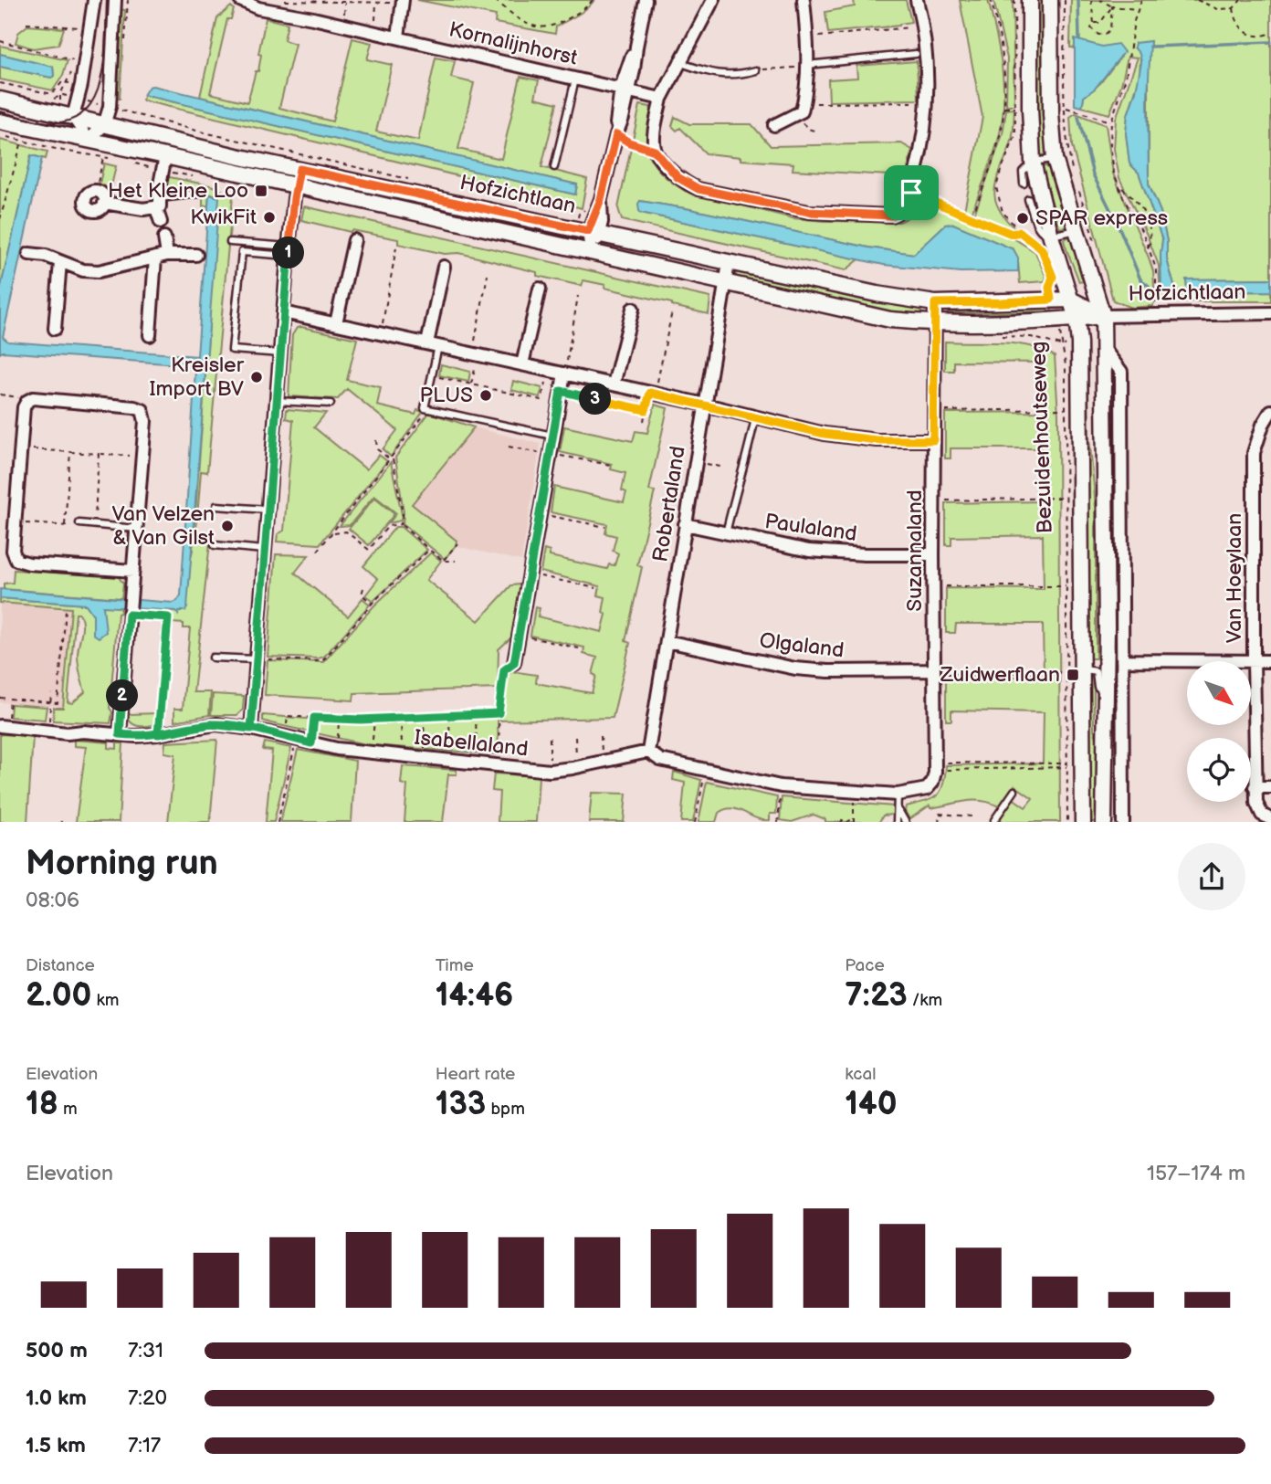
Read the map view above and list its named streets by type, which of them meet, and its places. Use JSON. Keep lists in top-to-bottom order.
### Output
{
  "streets": {
    "main road": ["Hofzichtlaan", "Bezuidenhoutseweg"],
    "street": [
      "Kornalijnhorst",
      "Robertaland",
      "Paulaland",
      "Suzannaland",
      "Van Hoeylaan",
      "Olgaland",
      "Isabellaland"
    ]
  },
  "crossings": [
    ["Hofzichtlaan", "Bezuidenhoutseweg"],
    ["Hofzichtlaan", "Robertaland"],
    ["Hofzichtlaan", "Suzannaland"],
    ["Robertaland", "Paulaland"],
    ["Robertaland", "Olgaland"],
    ["Robertaland", "Isabellaland"],
    ["Paulaland", "Suzannaland"],
    ["Suzannaland", "Olgaland"]
  ],
  "places": {
    "transit": ["Het Kleine Loo", "Zuidwerflaan"],
    "other": [
      "KwikFit",
      "SPAR express",
      "Kreisler Import BV",
      "PLUS",
      "Van Velzen & Van Gilst"
    ]
  },
  "north": "bottom right",
  "page": {
    "pins": ["1", "3", "2"],
    "heading": ["Morning run", "08:06"],
    "stats": [
      ["Distance", "2.00 km"],
      ["Time", "14:46"],
      ["Pace", "7:23 /km"],
      ["Elevation", "18 m"],
      ["Heart rate", "133 bpm"],
      ["kcal", "140"]
    ],
    "chart": ["Elevation", "157–174 m"],
    "list": [
      {
        "name": "500 m",
        "note": "7:31"
      },
      {
        "name": "1.0 km",
        "note": "7:20"
      },
      {
        "name": "1.5 km",
        "note": "7:17"
      }
    ]
  }
}
